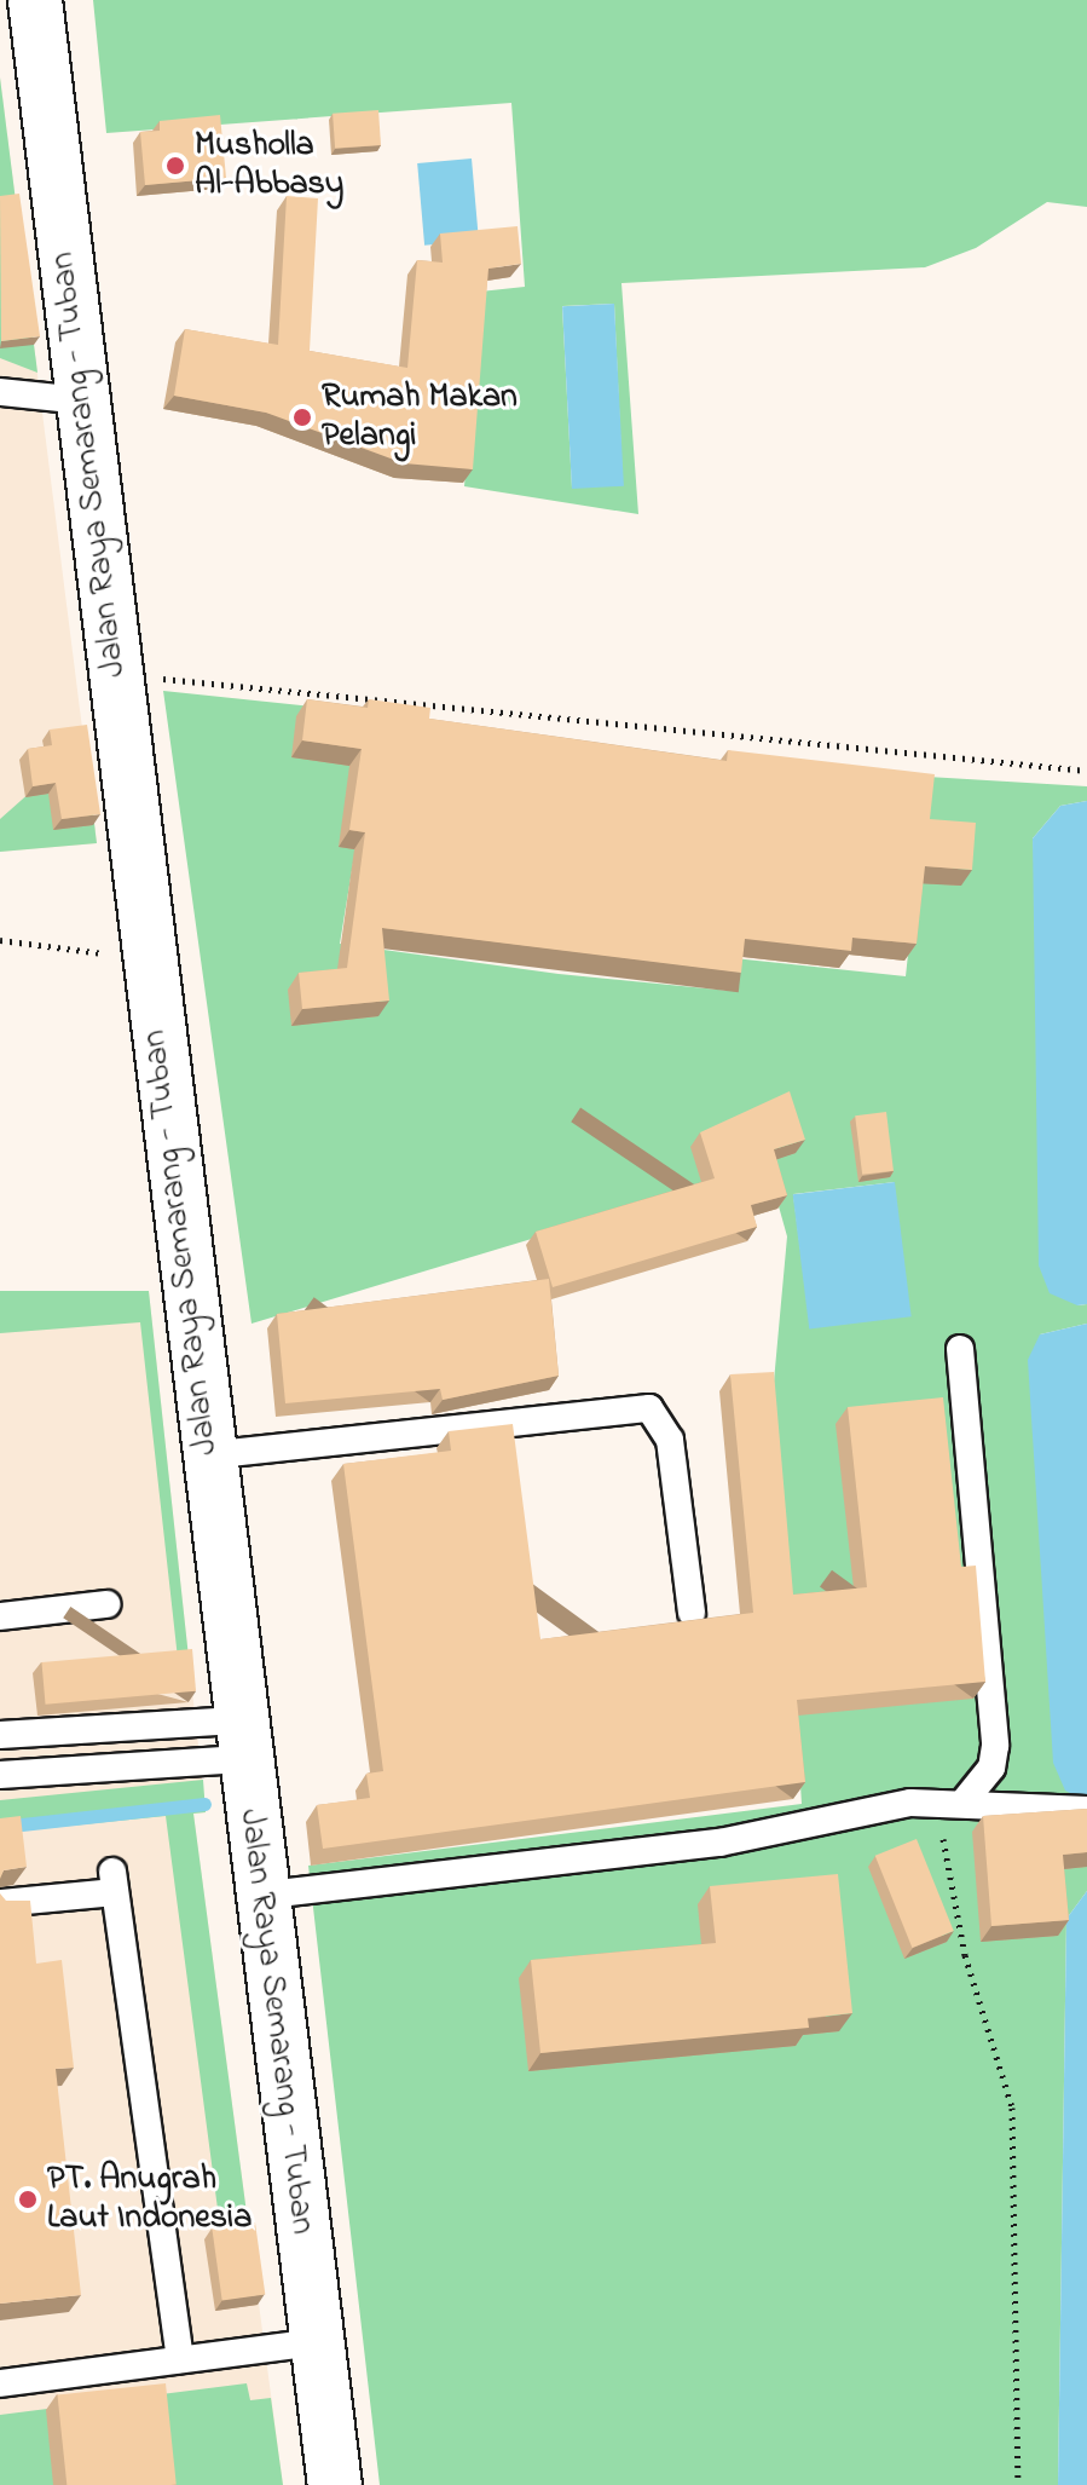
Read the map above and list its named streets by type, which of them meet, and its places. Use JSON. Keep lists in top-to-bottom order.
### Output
{
  "streets": {
    "highway": ["Jalan Raya Semarang - Tuban"]
  },
  "places": ["Musholla Al-Abbasy", "Rumah Makan Pelangi", "PT. Anugrah Laut Indonesia"]
}
